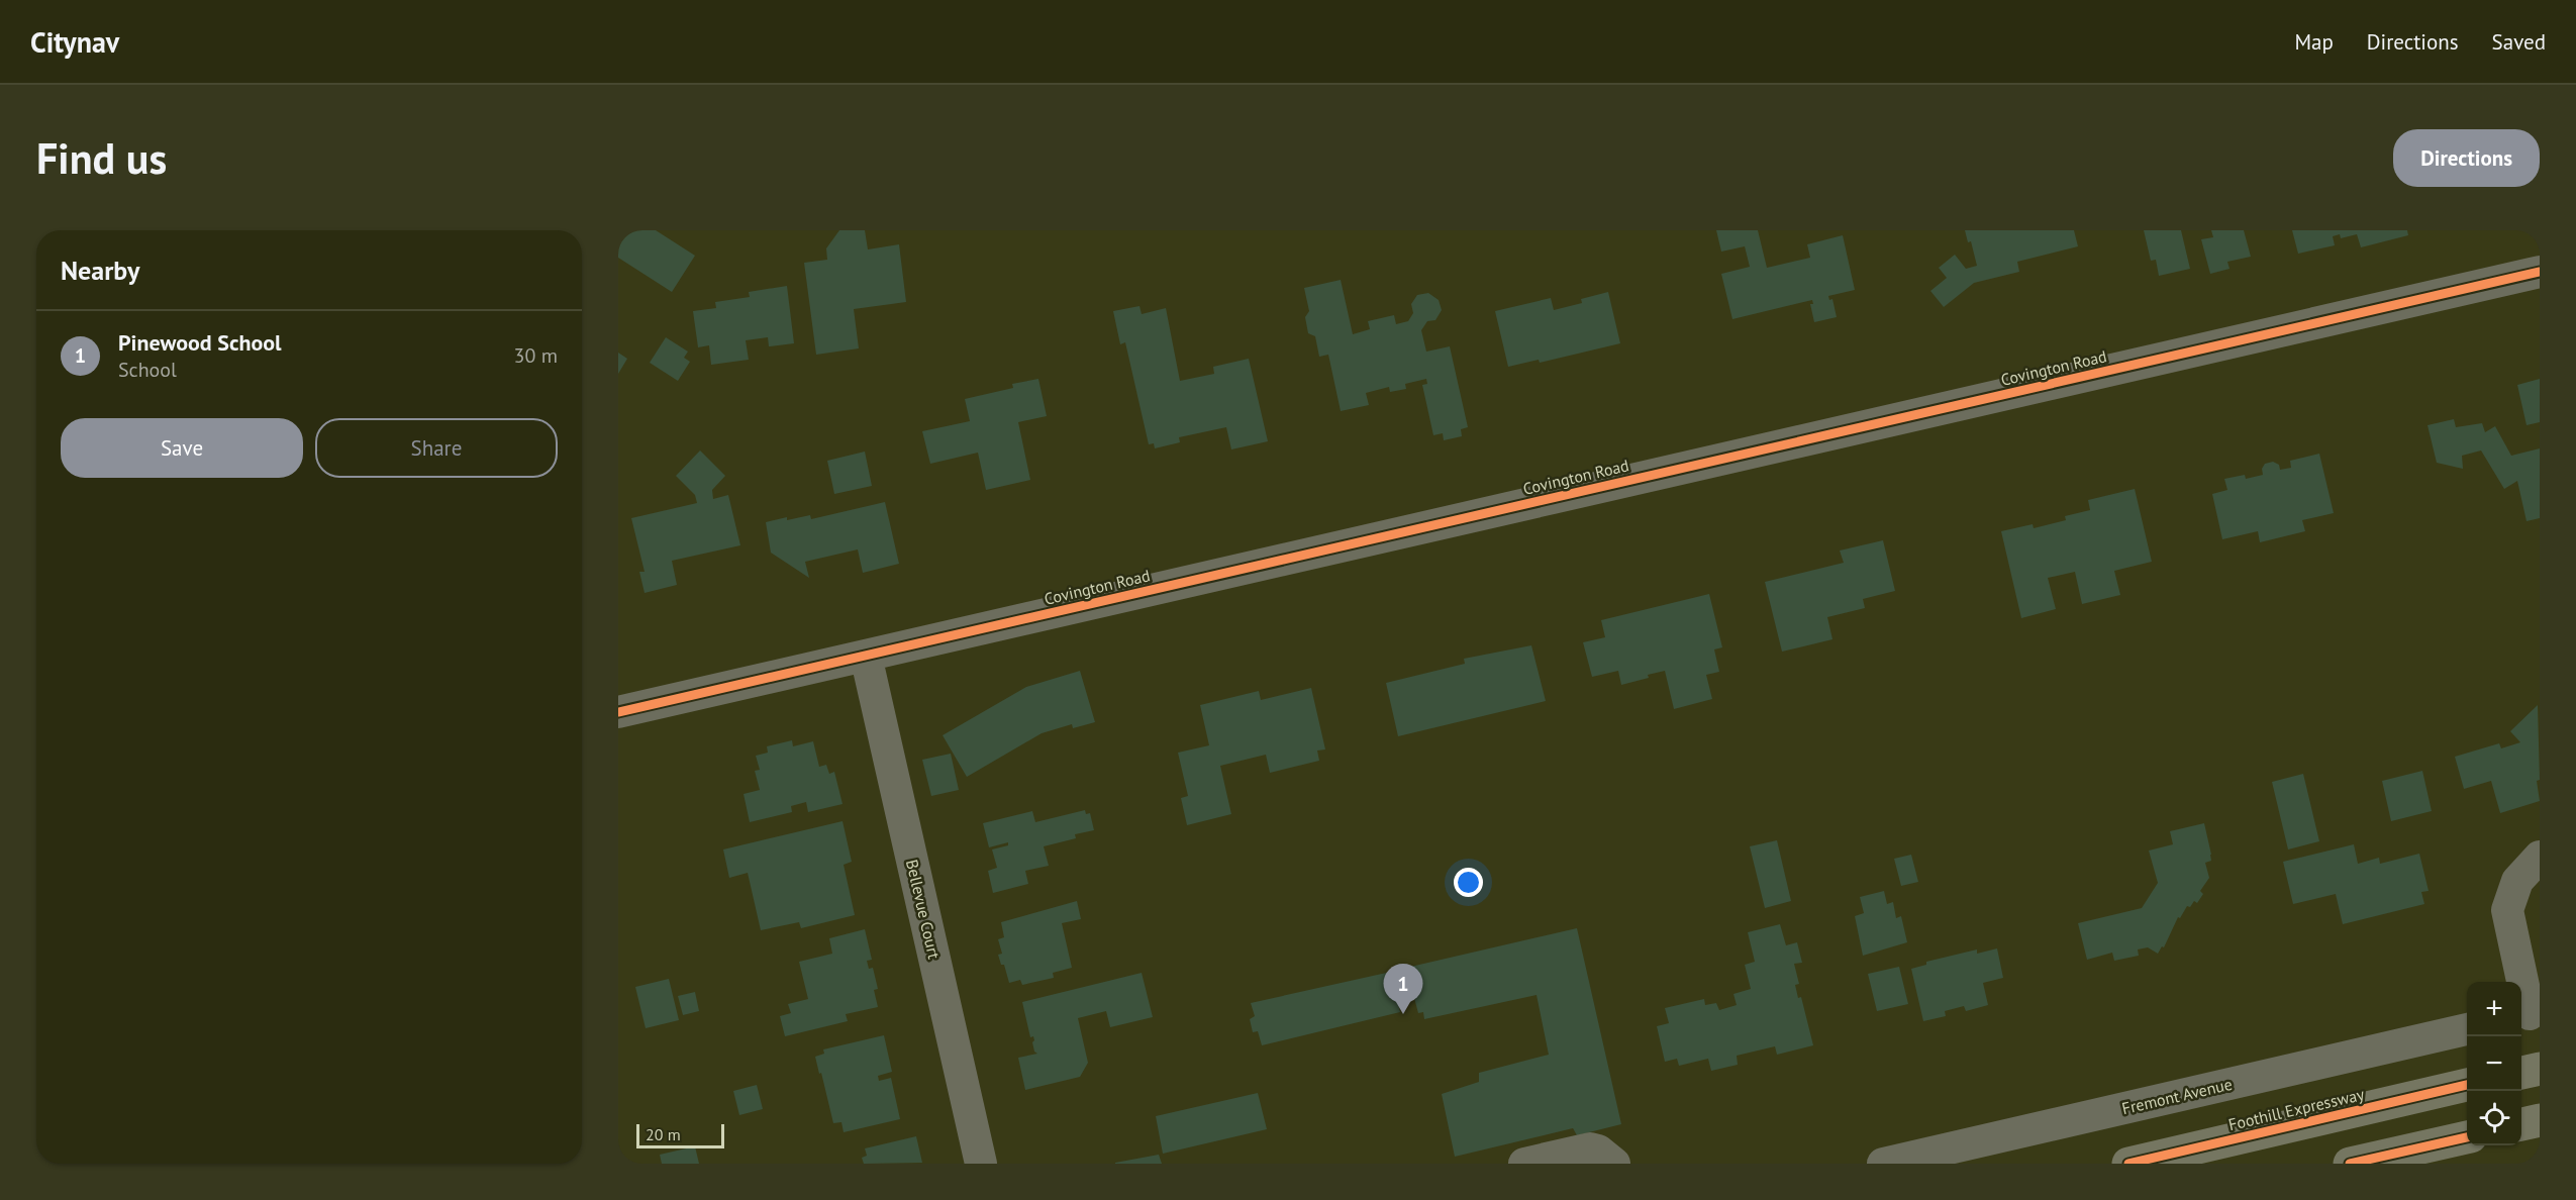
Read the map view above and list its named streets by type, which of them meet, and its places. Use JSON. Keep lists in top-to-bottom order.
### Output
{
  "streets": {
    "highway": ["Foothill Expressway"],
    "street": ["Covington Road", "Bellevue Court", "Fremont Avenue"]
  },
  "crossings": [
    ["Covington Road", "Bellevue Court"]
  ],
  "scale_bar": "20 m",
  "page": {
    "header": "Citynav",
    "nav": ["Map", "Directions", "Saved"],
    "buttons": [
      "Directions",
      ["Save", "Share"]
    ],
    "title": "Find us",
    "heading": "Nearby",
    "list": [
      {
        "mark": "1",
        "name": "Pinewood School",
        "note": "School",
        "value": "30 m"
      }
    ],
    "pins": "1",
    "map_buttons": ["+", "−"],
    "scale": "20 m"
  }
}
